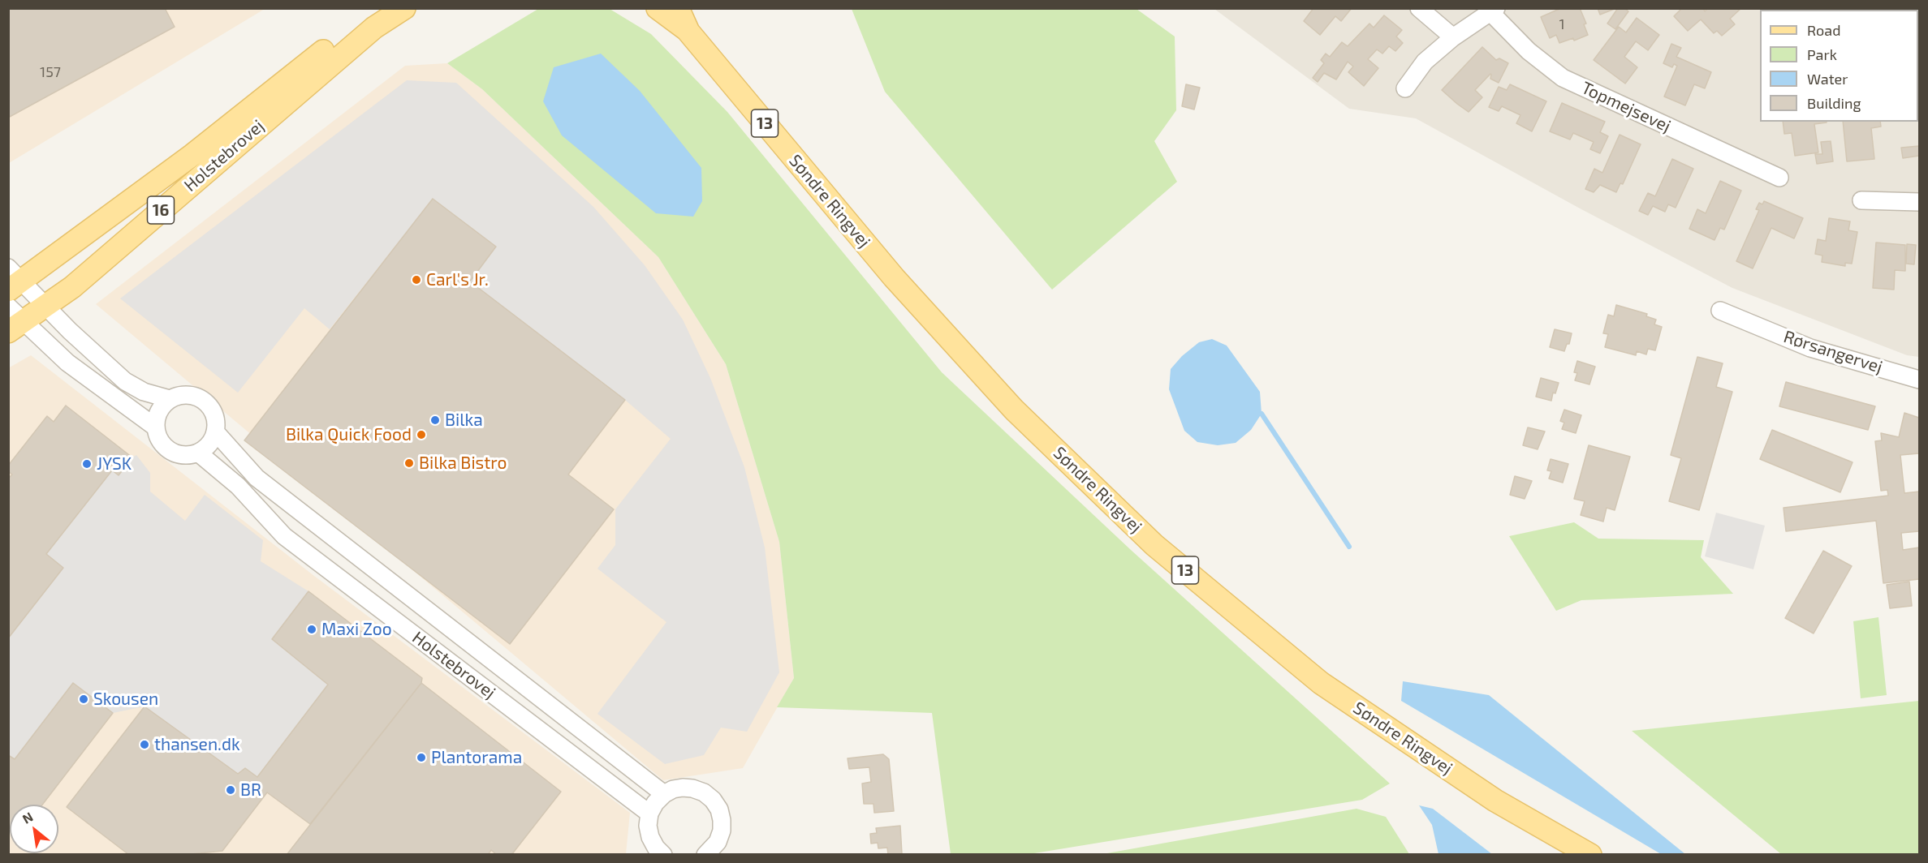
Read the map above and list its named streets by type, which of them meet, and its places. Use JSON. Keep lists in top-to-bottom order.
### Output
{
  "streets": {
    "main road": [
      "13",
      "Holstebrovej",
      "Søndre Ringvej",
      "16"
    ],
    "street": ["Topmejsevej", "Rørsangervej"]
  },
  "places": [
    "Carl's Jr.",
    "Bilka",
    "Bilka Quick Food",
    "Bilka Bistro",
    "JYSK",
    "Maxi Zoo",
    "Skousen",
    "thansen.dk",
    "Plantorama",
    "BR"
  ],
  "house_numbers": ["1", "157"],
  "legend": [
    "Road",
    "Park",
    "Water",
    "Building"
  ],
  "north": "top left"
}
